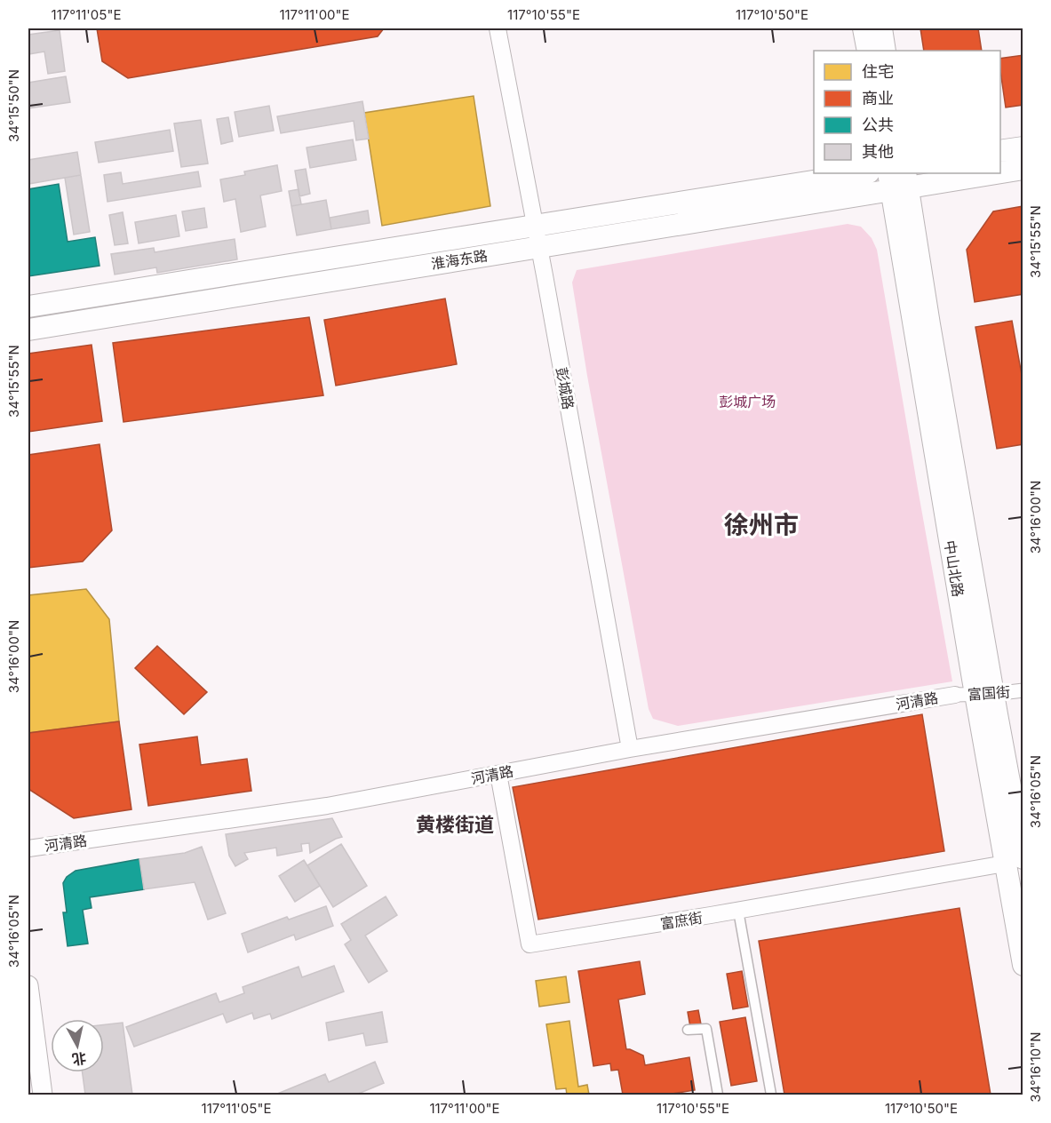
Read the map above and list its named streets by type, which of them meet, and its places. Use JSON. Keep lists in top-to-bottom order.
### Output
{
  "streets": {
    "main road": ["淮海东路", "中山北路"],
    "street": [
      "彭城路",
      "富国街",
      "河清路",
      "富庶街"
    ]
  },
  "crossings": [
    ["淮海东路", "彭城路"],
    ["淮海东路", "中山北路"],
    ["彭城路", "河清路"],
    ["中山北路", "富国街"],
    ["中山北路", "河清路"],
    ["中山北路", "富庶街"],
    ["富国街", "河清路"],
    ["河清路", "富庶街"]
  ],
  "districts": ["徐州市", "黄楼街道"],
  "parks": ["彭城广场"],
  "legend": [
    "住宅",
    "商业",
    "公共",
    "其他"
  ],
  "north": "bottom",
  "coordinates": [
    "117°11'05\"E",
    "117°11'00\"E",
    "117°10'55\"E",
    "117°10'50\"E",
    "34°15'50\"N",
    "34°15'55\"N",
    "34°16'00\"N",
    "34°16'05\"N",
    "34°16'10\"N"
  ]
}
